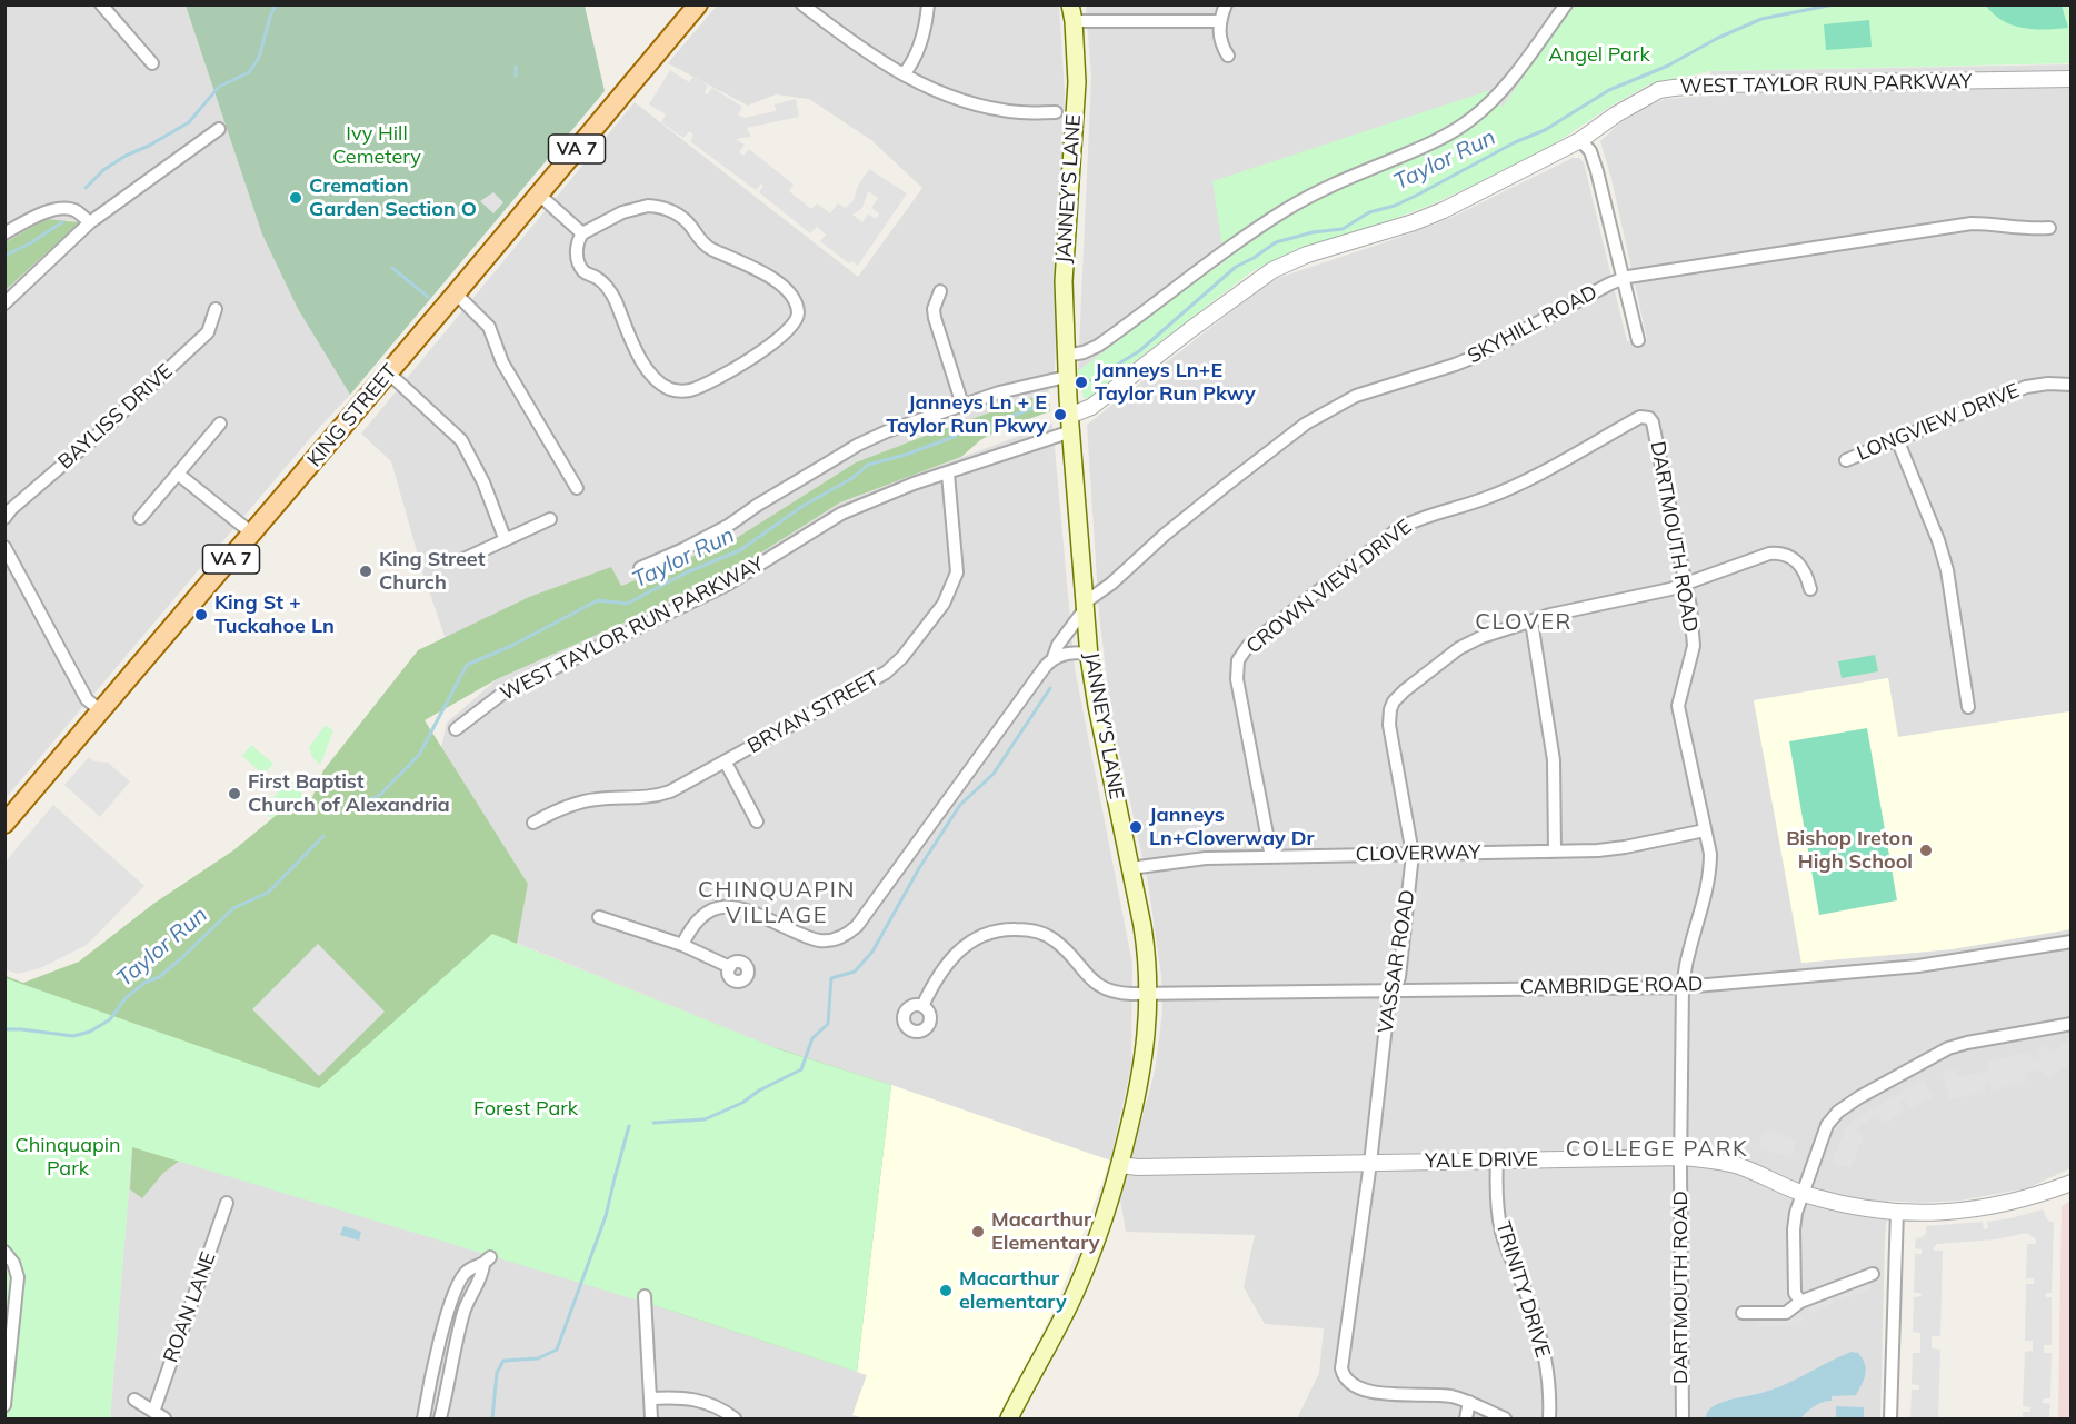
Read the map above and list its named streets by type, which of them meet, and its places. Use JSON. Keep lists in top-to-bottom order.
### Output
{
  "streets": {
    "main road": ["VA 7", "JANNEY'S LANE", "KING STREET"],
    "street": [
      "WEST TAYLOR RUN PARKWAY",
      "SKYHILL ROAD",
      "BAYLISS DRIVE",
      "LONGVIEW DRIVE",
      "DARTMOUTH ROAD",
      "CROWN VIEW DRIVE",
      "BRYAN STREET",
      "CLOVERWAY",
      "VASSAR ROAD",
      "CAMBRIDGE ROAD",
      "YALE DRIVE",
      "TRINITY DRIVE",
      "ROAN LANE"
    ]
  },
  "crossings": [
    ["WEST TAYLOR RUN PARKWAY", "JANNEY'S LANE"],
    ["WEST TAYLOR RUN PARKWAY", "BRYAN STREET"],
    ["JANNEY'S LANE", "SKYHILL ROAD"],
    ["JANNEY'S LANE", "CLOVERWAY"],
    ["JANNEY'S LANE", "CAMBRIDGE ROAD"],
    ["JANNEY'S LANE", "YALE DRIVE"],
    ["DARTMOUTH ROAD", "CROWN VIEW DRIVE"],
    ["DARTMOUTH ROAD", "CLOVERWAY"],
    ["DARTMOUTH ROAD", "VASSAR ROAD"],
    ["DARTMOUTH ROAD", "CAMBRIDGE ROAD"],
    ["DARTMOUTH ROAD", "YALE DRIVE"],
    ["CROWN VIEW DRIVE", "CLOVERWAY"],
    ["CLOVERWAY", "VASSAR ROAD"],
    ["VASSAR ROAD", "CAMBRIDGE ROAD"],
    ["VASSAR ROAD", "YALE DRIVE"],
    ["YALE DRIVE", "TRINITY DRIVE"]
  ],
  "districts": ["CLOVER", "CHINQUAPIN VILLAGE", "COLLEGE PARK"],
  "water": ["Taylor Run"],
  "parks": [
    "Angel Park",
    "Ivy Hill Cemetery",
    "Forest Park",
    "Chinquapin Park"
  ],
  "places": [
    "Cremation Garden Section O",
    "Janneys Ln+E Taylor Run Pkwy",
    "Janneys Ln + E Taylor Run Pkwy",
    "King Street Church",
    "King St + Tuckahoe Ln",
    "First Baptist Church of Alexandria",
    "Janneys Ln+Cloverway Dr",
    "Bishop Ireton High School",
    "Macarthur Elementary",
    "Macarthur elementary"
  ]
}
